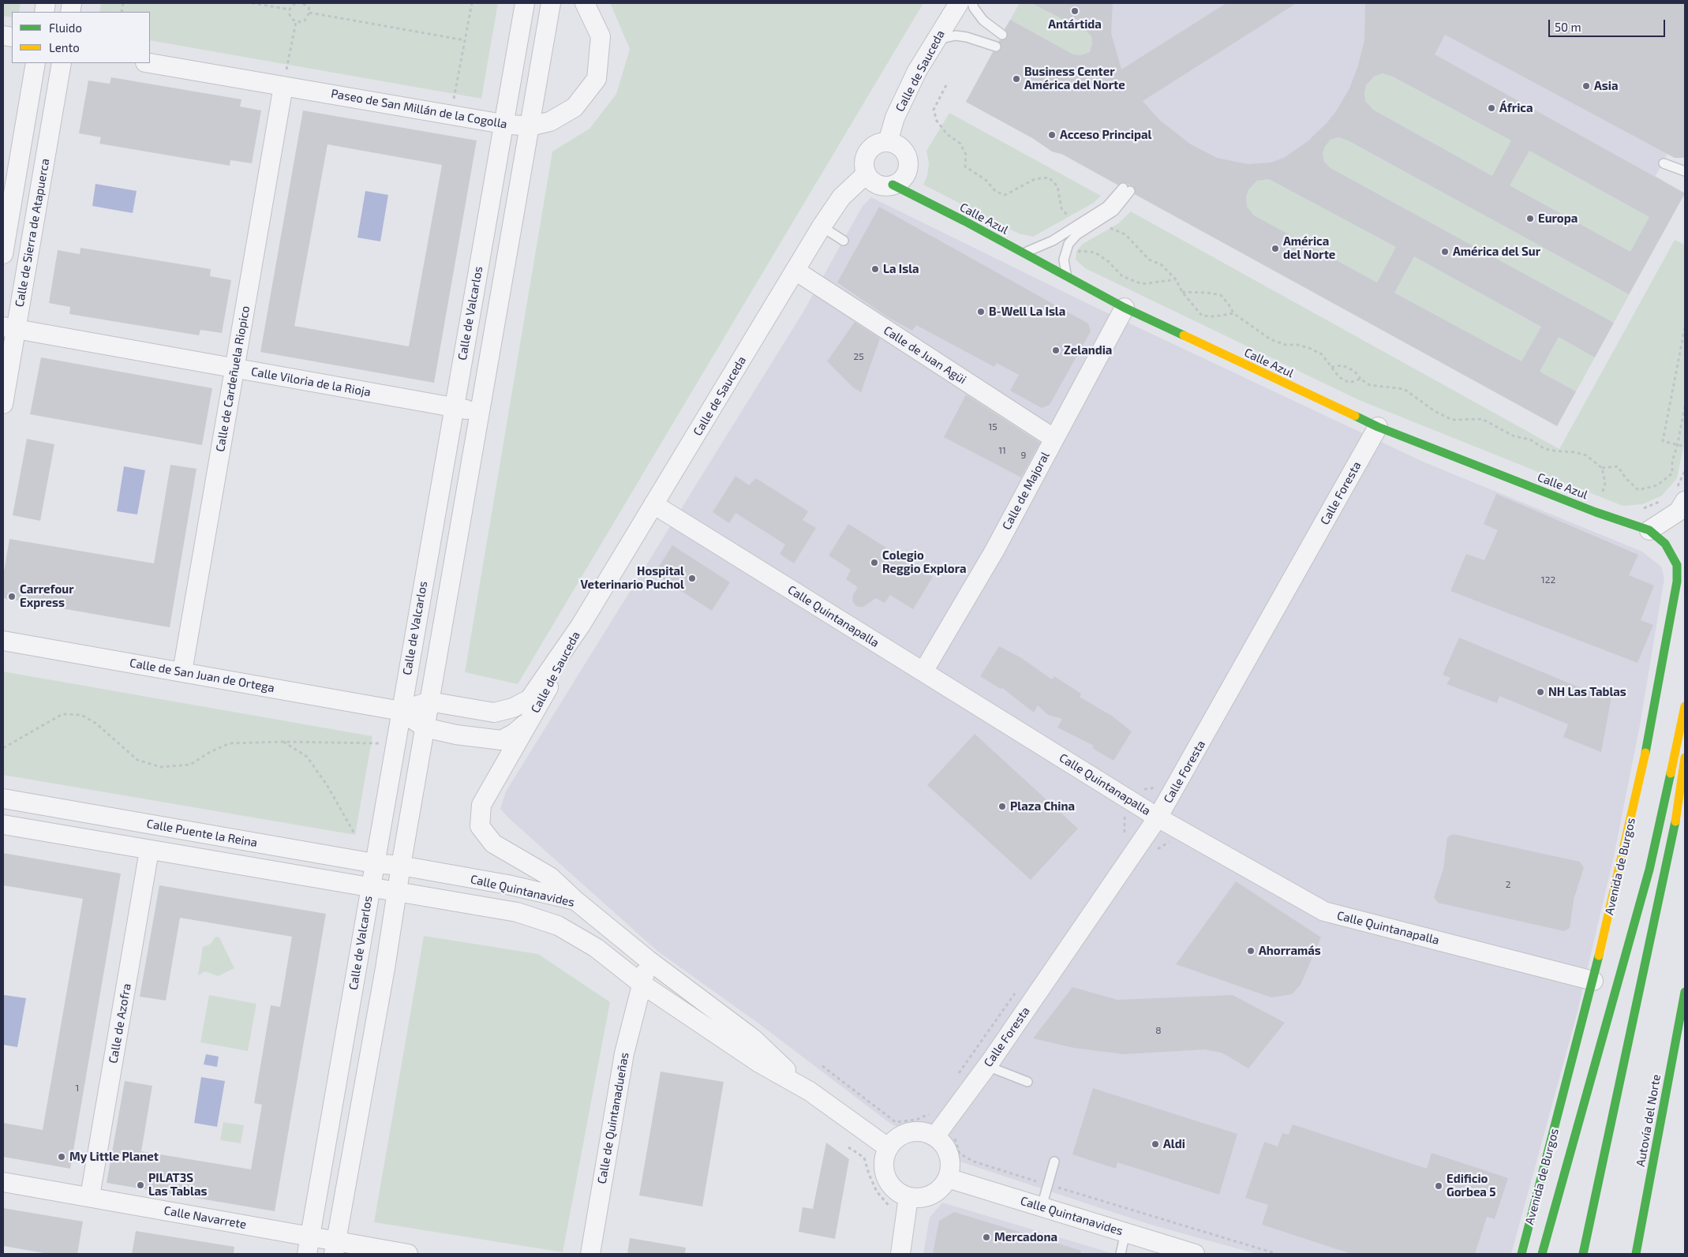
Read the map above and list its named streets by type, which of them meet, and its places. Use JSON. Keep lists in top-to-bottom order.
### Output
{
  "streets": {
    "main road": ["Calle Azul", "Avenida de Burgos", "Autovía del Norte"],
    "street": [
      "Calle de Sauceda",
      "Paseo de San Millán de la Cogolla",
      "Calle de Sierra de Atapuerca",
      "Calle de Valcarlos",
      "Calle de Juan Agüi",
      "Calle de Cardeñuela Riopico",
      "Calle Viloria de la Rioja",
      "Calle de Majoral",
      "Calle Foresta",
      "Calle Quintanapalla",
      "Calle de San Juan de Ortega",
      "Calle Puente la Reina",
      "Calle Quintanavides",
      "Calle de Azofra",
      "Calle de Quintanadueñas",
      "Calle Navarrete"
    ]
  },
  "crossings": [
    ["Calle de Sauceda", "Calle Azul"],
    ["Calle de Sauceda", "Calle de Juan Agüi"],
    ["Calle de Sauceda", "Calle Quintanapalla"],
    ["Calle de Sauceda", "Calle de San Juan de Ortega"],
    ["Calle de Sauceda", "Calle Quintanavides"],
    ["Paseo de San Millán de la Cogolla", "Calle de Valcarlos"],
    ["Paseo de San Millán de la Cogolla", "Calle de Cardeñuela Riopico"],
    ["Calle Azul", "Calle de Majoral"],
    ["Calle Azul", "Calle Foresta"],
    ["Calle Azul", "Avenida de Burgos"],
    ["Calle de Sierra de Atapuerca", "Calle Viloria de la Rioja"],
    ["Calle de Valcarlos", "Calle Viloria de la Rioja"],
    ["Calle de Valcarlos", "Calle de San Juan de Ortega"],
    ["Calle de Valcarlos", "Calle Puente la Reina"],
    ["Calle de Valcarlos", "Calle Navarrete"],
    ["Calle de Juan Agüi", "Calle de Majoral"],
    ["Calle de Cardeñuela Riopico", "Calle Viloria de la Rioja"],
    ["Calle de Cardeñuela Riopico", "Calle de San Juan de Ortega"],
    ["Calle de Majoral", "Calle Quintanapalla"],
    ["Calle Foresta", "Calle Quintanapalla"],
    ["Calle Foresta", "Calle Quintanavides"],
    ["Calle Quintanapalla", "Avenida de Burgos"],
    ["Calle Puente la Reina", "Calle Quintanavides"],
    ["Calle Quintanavides", "Calle de Quintanadueñas"],
    ["Calle de Azofra", "Calle Navarrete"]
  ],
  "places": [
    "Antártida",
    "Business Center América del Norte",
    "Asia",
    "África",
    "Acceso Principal",
    "Europa",
    "América del Norte",
    "América del Sur",
    "La Isla",
    "B-Well La Isla",
    "Zelandia",
    "Colegio Reggio Explora",
    "Hospital Veterinario Puchol",
    "Carrefour Express",
    "NH Las Tablas",
    "Plaza China",
    "Ahorramás",
    "Aldi",
    "My Little Planet",
    "PILAT3S Las Tablas",
    "Edificio Gorbea 5",
    "Mercadona"
  ],
  "house_numbers": [
    "25",
    "15",
    "11",
    "9",
    "122",
    "2",
    "8",
    "1"
  ],
  "legend": ["Fluido", "Lento"],
  "scale_bar": "50 m"
}
